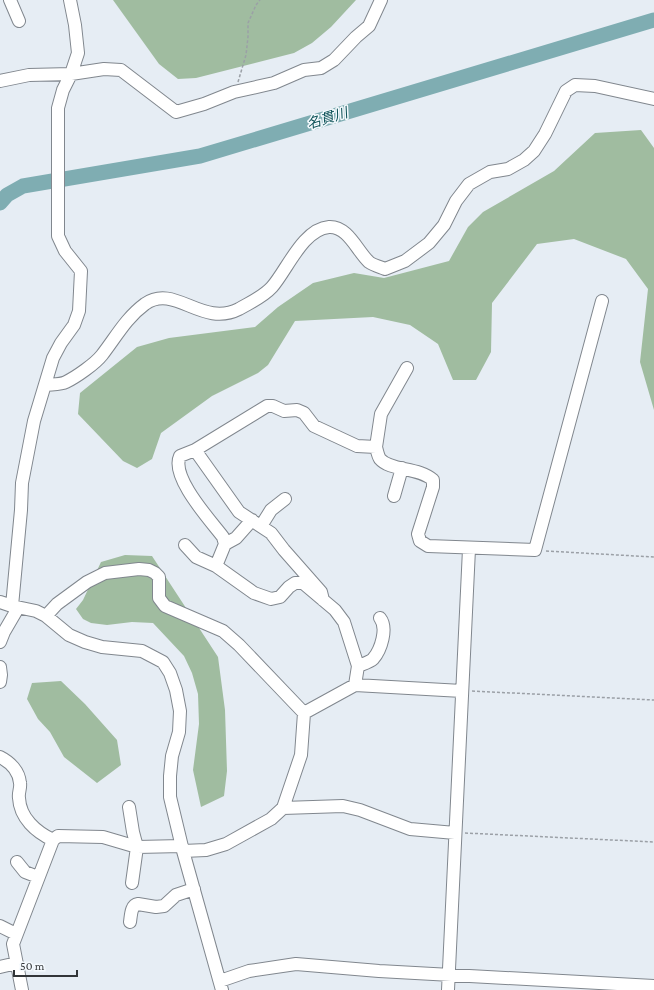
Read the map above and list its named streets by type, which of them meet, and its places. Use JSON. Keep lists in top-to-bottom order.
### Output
{
  "water": ["名貫川"],
  "scale_bar": "50 m"
}
